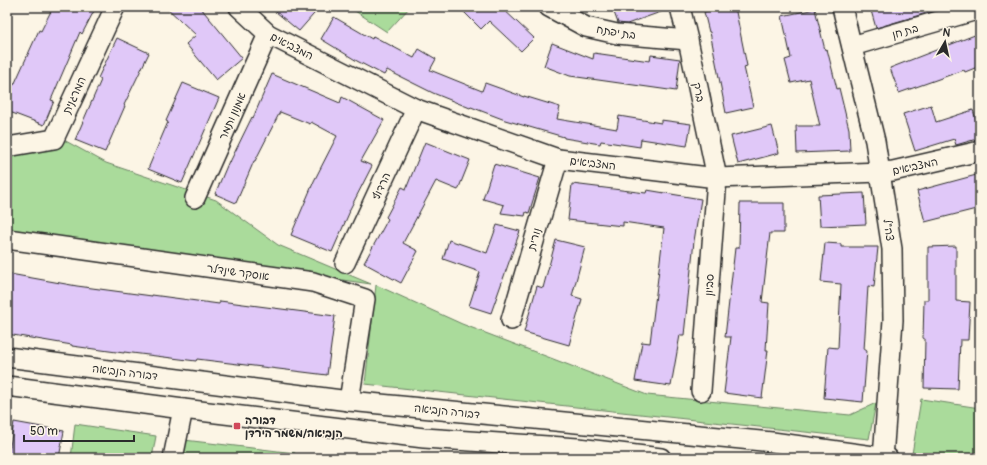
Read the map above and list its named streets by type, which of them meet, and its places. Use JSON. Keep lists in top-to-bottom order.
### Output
{
  "streets": {
    "street": [
      "בת חן",
      "בת יפתח",
      "המצביאים",
      "ברק",
      "המרגנית",
      "אמנון ותמר",
      "הרדוף",
      "צה\"ל",
      "נורית",
      "אוסקר שינדלר",
      "סביון",
      "דבורה הנביאה"
    ]
  },
  "crossings": [
    ["בת חן", "צה\"ל"],
    ["בת יפתח", "ברק"],
    ["המצביאים", "ברק"],
    ["המצביאים", "אמנון ותמר"],
    ["המצביאים", "הרדוף"],
    ["המצביאים", "צה\"ל"],
    ["המצביאים", "נורית"],
    ["המצביאים", "סביון"],
    ["ברק", "סביון"],
    ["צה\"ל", "דבורה הנביאה"],
    ["אוסקר שינדלר", "דבורה הנביאה"]
  ],
  "places": {
    "transit": ["דבורה הנביאה/משמר הירדן"]
  },
  "scale_bar": "50 m",
  "north": "top"
}
